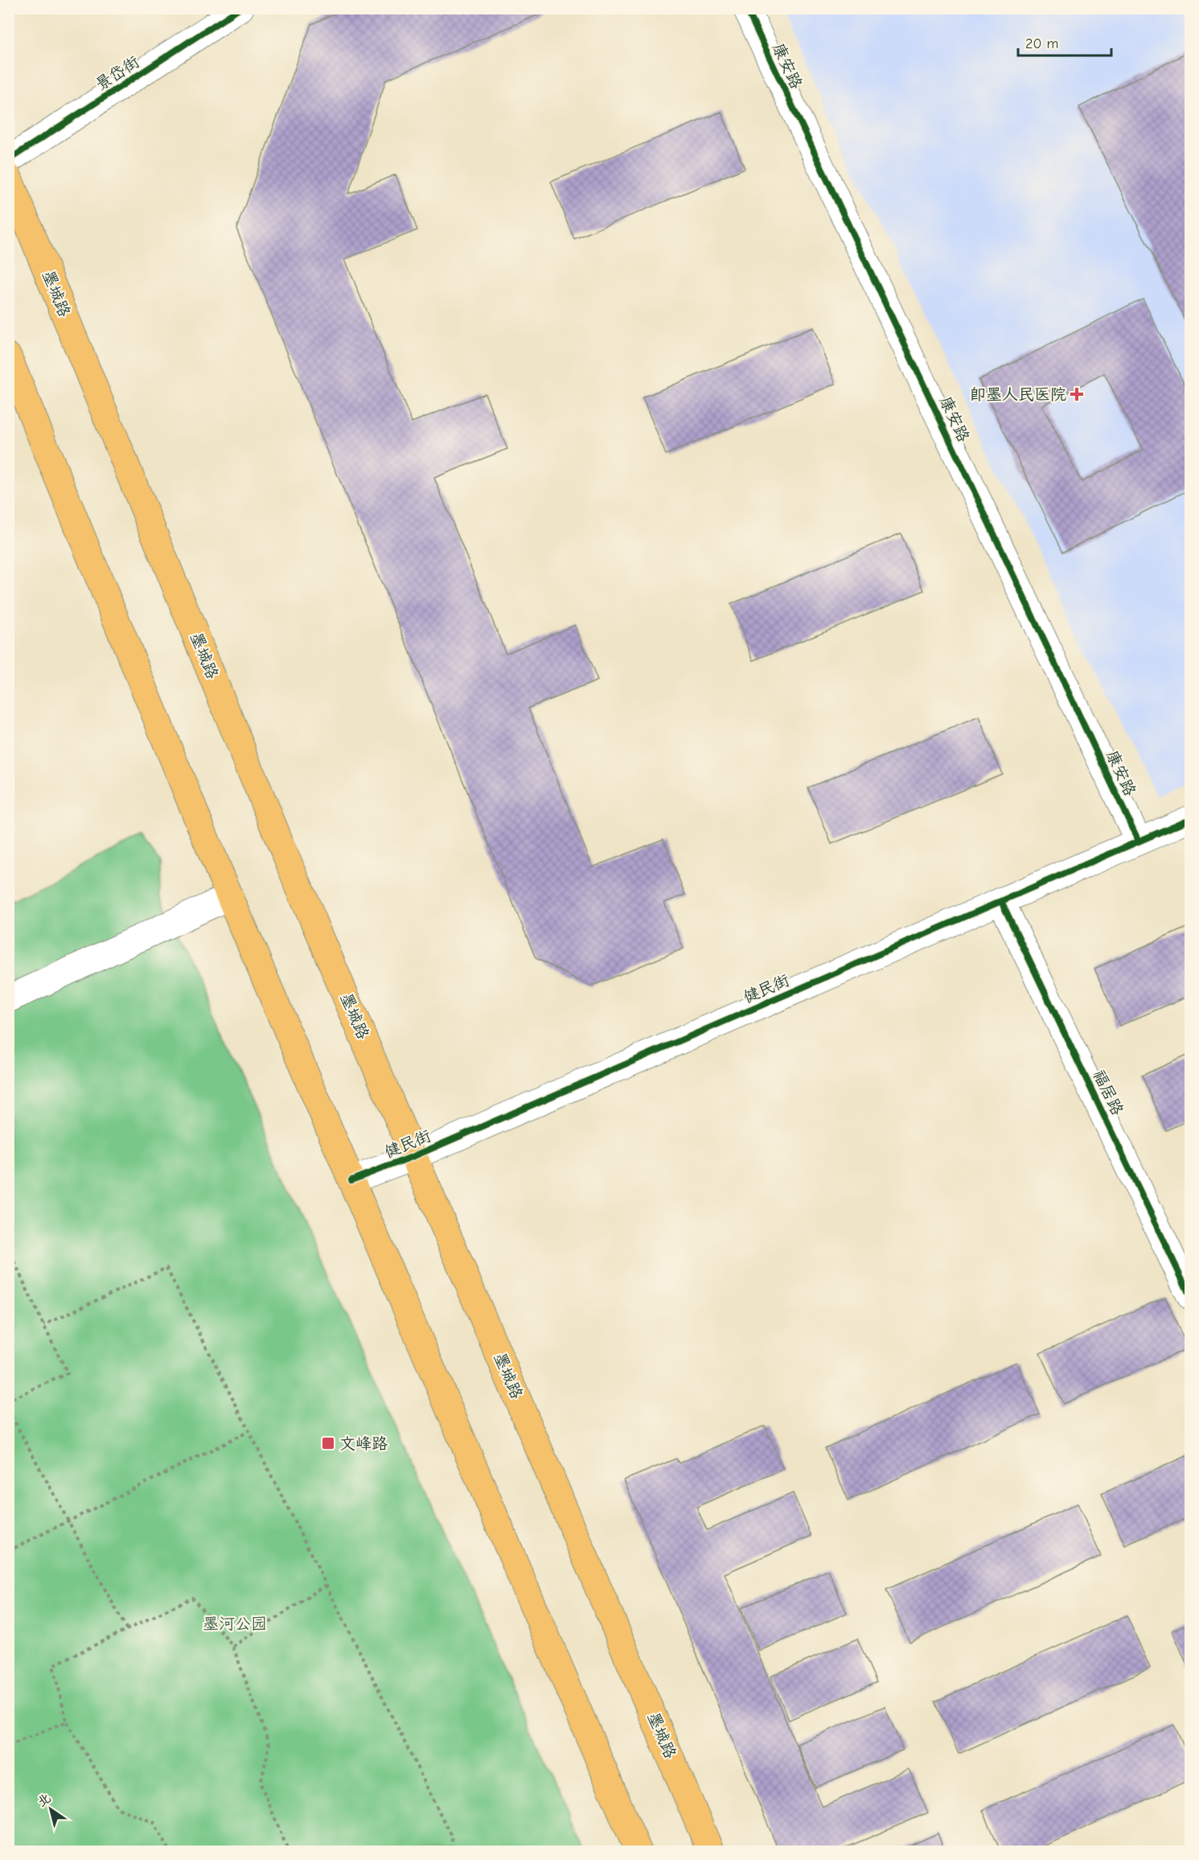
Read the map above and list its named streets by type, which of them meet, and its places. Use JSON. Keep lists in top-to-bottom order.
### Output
{
  "streets": {
    "main road": ["墨城路"],
    "street": [
      "康安路",
      "景岱街",
      "健民街",
      "福居路"
    ]
  },
  "crossings": [
    ["康安路", "健民街"],
    ["墨城路", "健民街"],
    ["健民街", "福居路"]
  ],
  "parks": ["墨河公园"],
  "places": {
    "health": ["即墨人民医院"],
    "transit": ["文峰路"]
  },
  "scale_bar": "20 m",
  "north": "top left"
}
